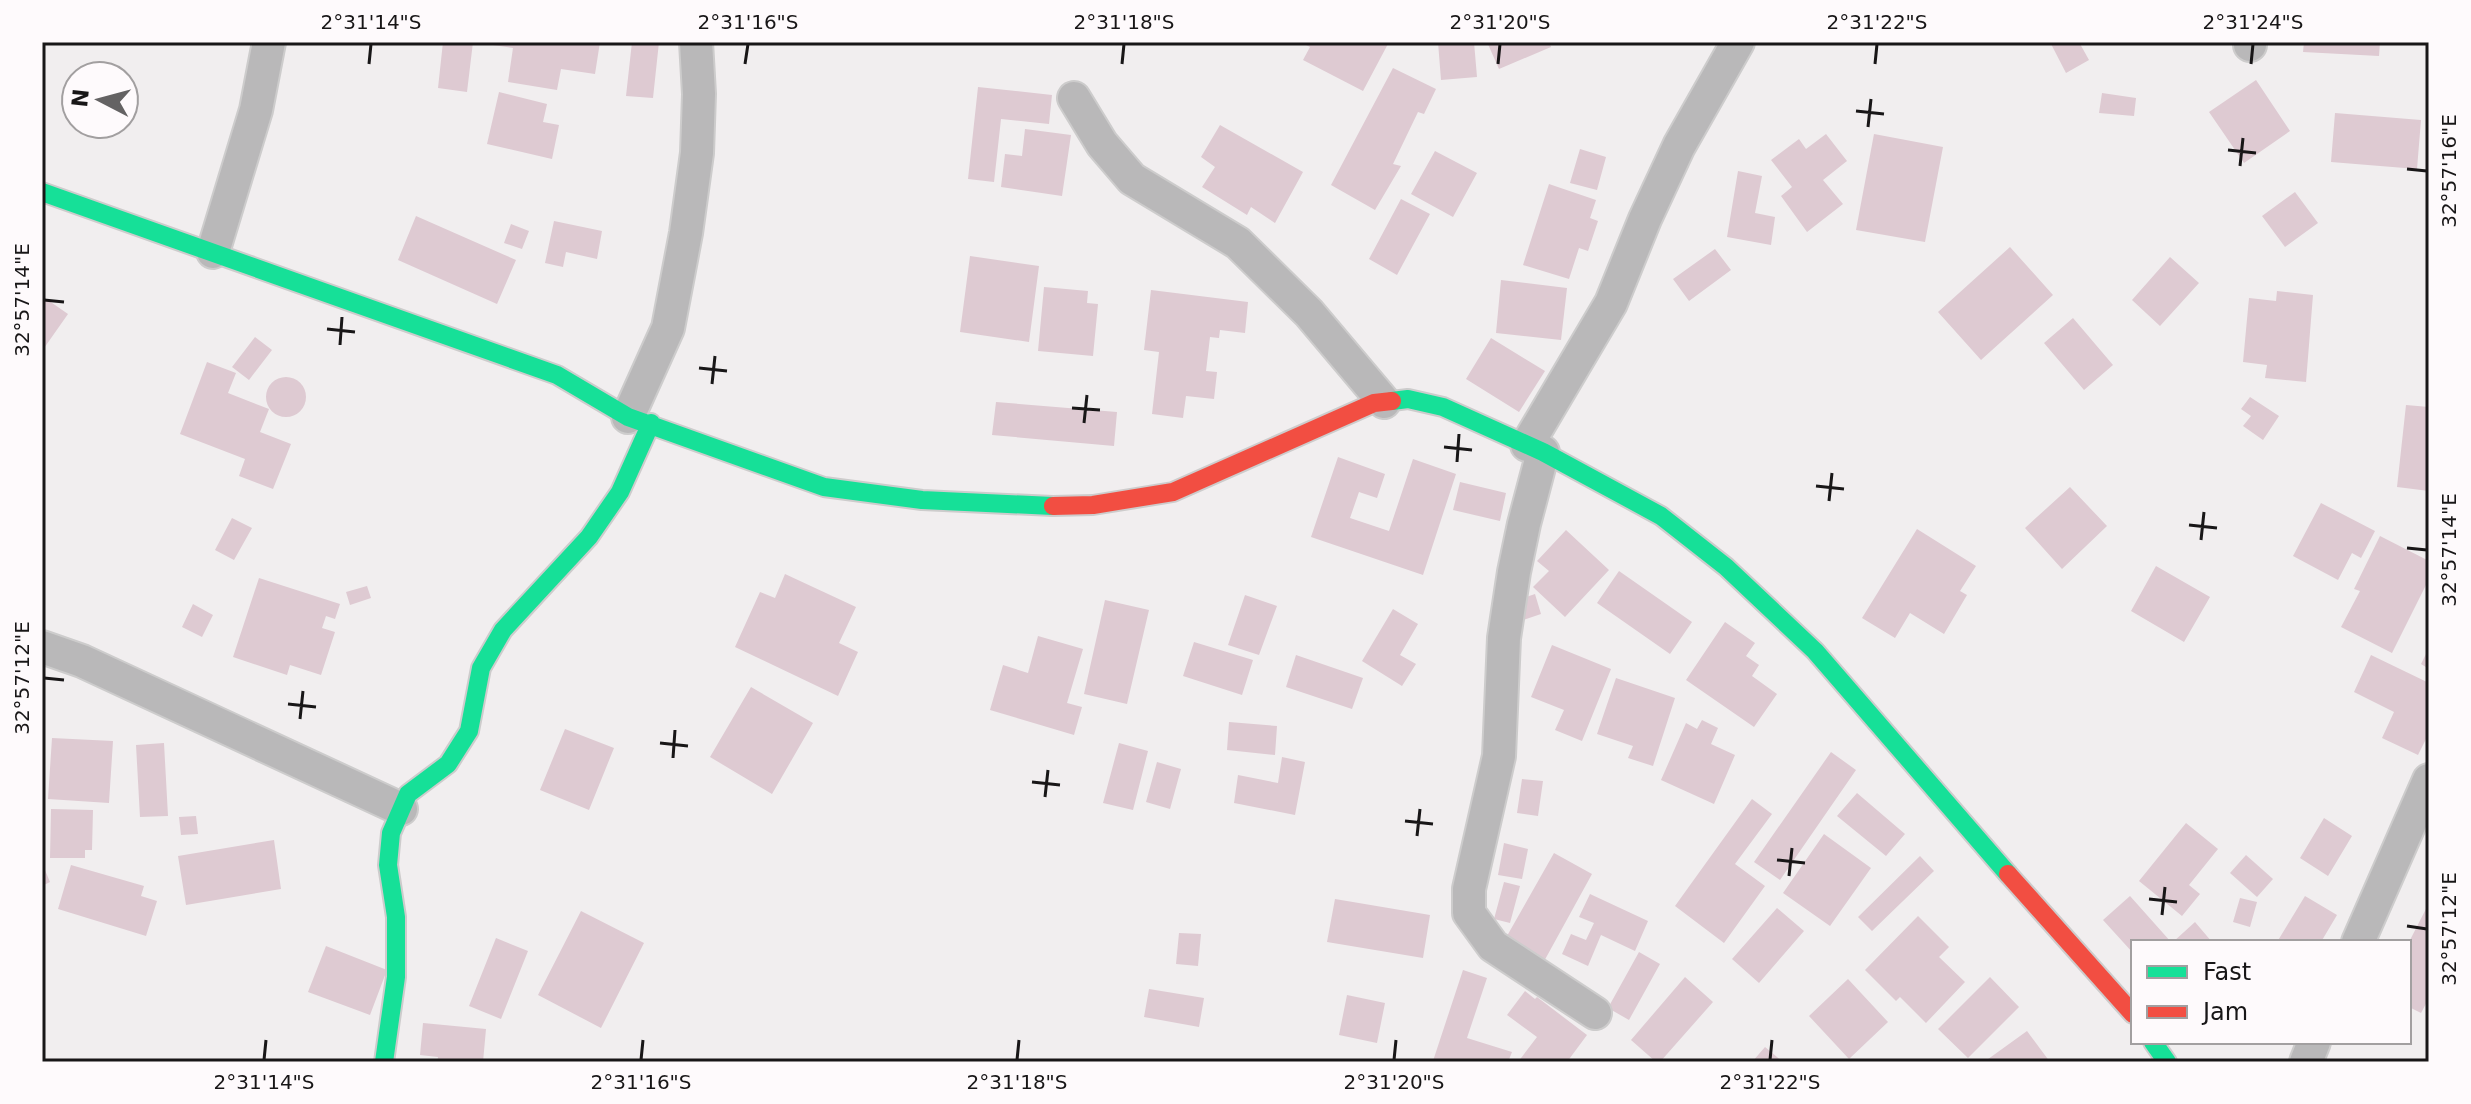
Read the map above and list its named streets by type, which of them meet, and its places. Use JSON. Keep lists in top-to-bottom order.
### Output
{
  "legend": ["Fast", "Jam"],
  "north": "left",
  "coordinates": [
    "2°31'14\"S",
    "2°31'16\"S",
    "2°31'18\"S",
    "2°31'20\"S",
    "2°31'22\"S",
    "2°31'24\"S",
    "32°57'16\"E",
    "32°57'14\"E",
    "32°57'12\"E"
  ]
}
